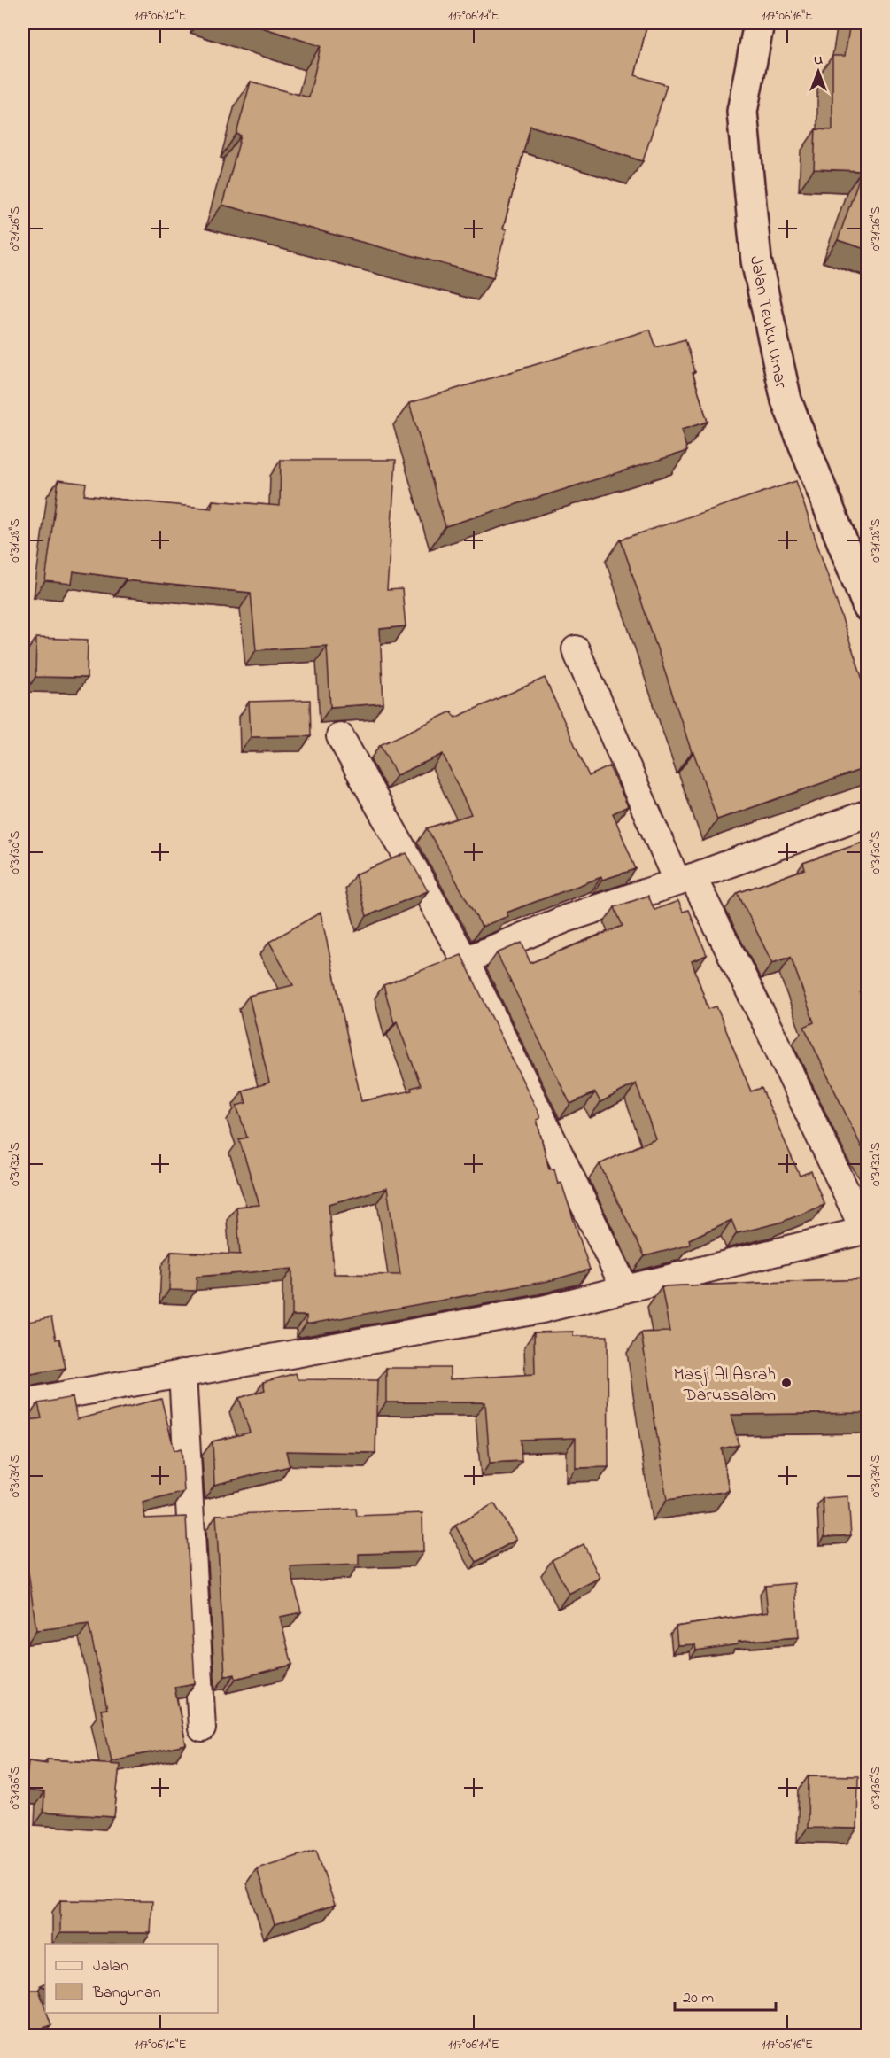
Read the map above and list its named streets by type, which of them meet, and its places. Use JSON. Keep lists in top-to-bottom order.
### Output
{
  "streets": {
    "main road": ["Jalan Teuku Umar"]
  },
  "places": ["Masji Al Asrah Darussalam"],
  "legend": ["Jalan", "Bangunan"],
  "scale_bar": "20 m",
  "north": "top",
  "coordinates": [
    "117°06'12\"E",
    "117°06'14\"E",
    "117°06'16\"E",
    "0°31'26\"S",
    "0°31'28\"S",
    "0°31'30\"S",
    "0°31'32\"S",
    "0°31'34\"S",
    "0°31'36\"S"
  ]
}
